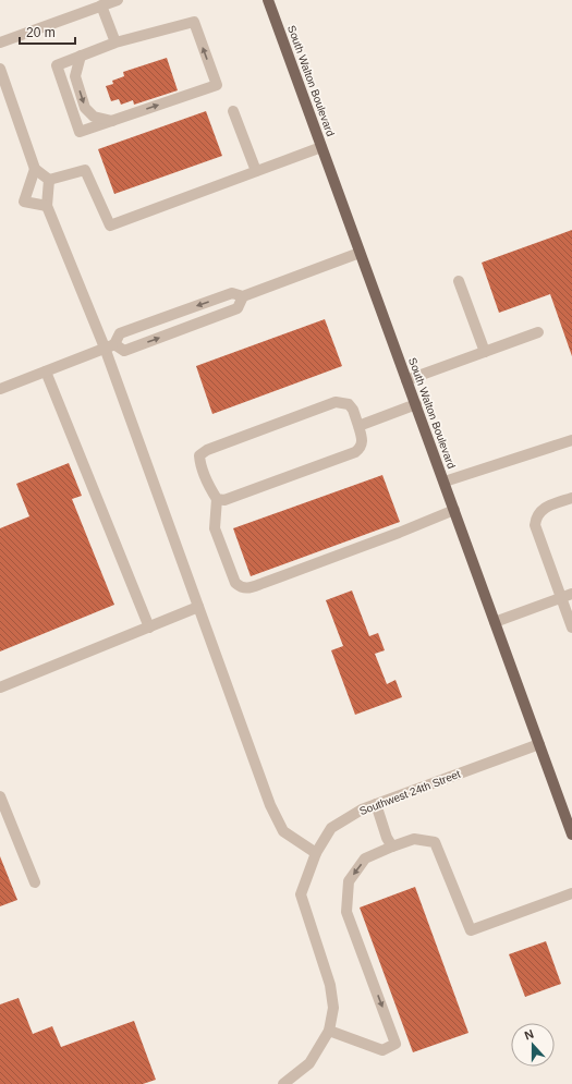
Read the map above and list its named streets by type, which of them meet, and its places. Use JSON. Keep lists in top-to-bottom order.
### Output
{
  "streets": {
    "main road": ["South Walton Boulevard"],
    "street": ["Southwest 24th Street"]
  },
  "crossings": [
    ["South Walton Boulevard", "Southwest 24th Street"]
  ],
  "scale_bar": "20 m",
  "north": "top"
}
